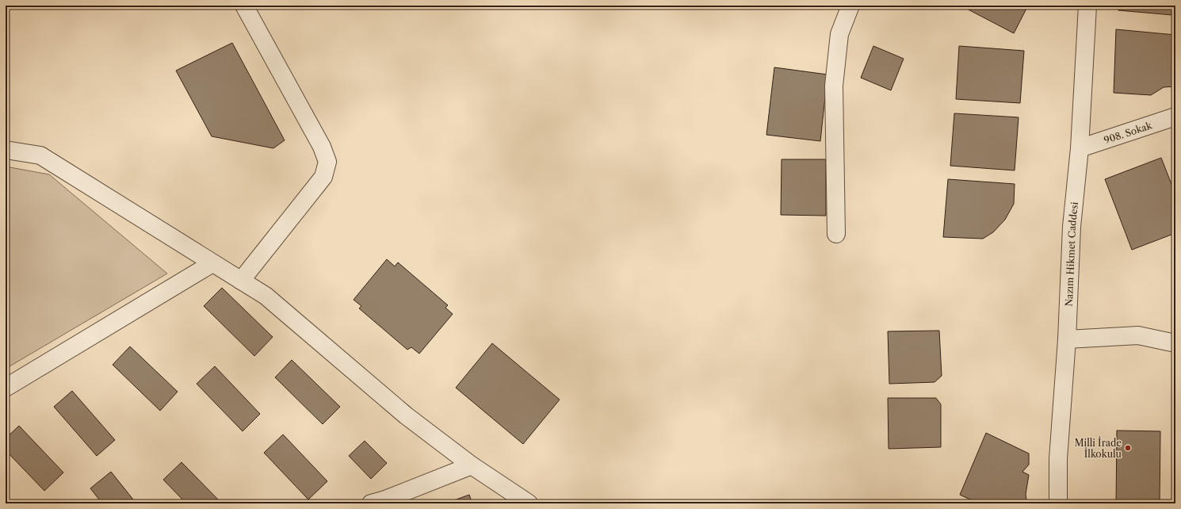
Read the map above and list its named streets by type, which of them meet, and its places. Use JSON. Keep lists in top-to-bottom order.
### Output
{
  "streets": {
    "street": ["908. Sokak", "Nazım Hikmet Caddesi"]
  },
  "crossings": [
    ["908. Sokak", "Nazım Hikmet Caddesi"]
  ],
  "places": ["Milli İrade İlkokulu"]
}
